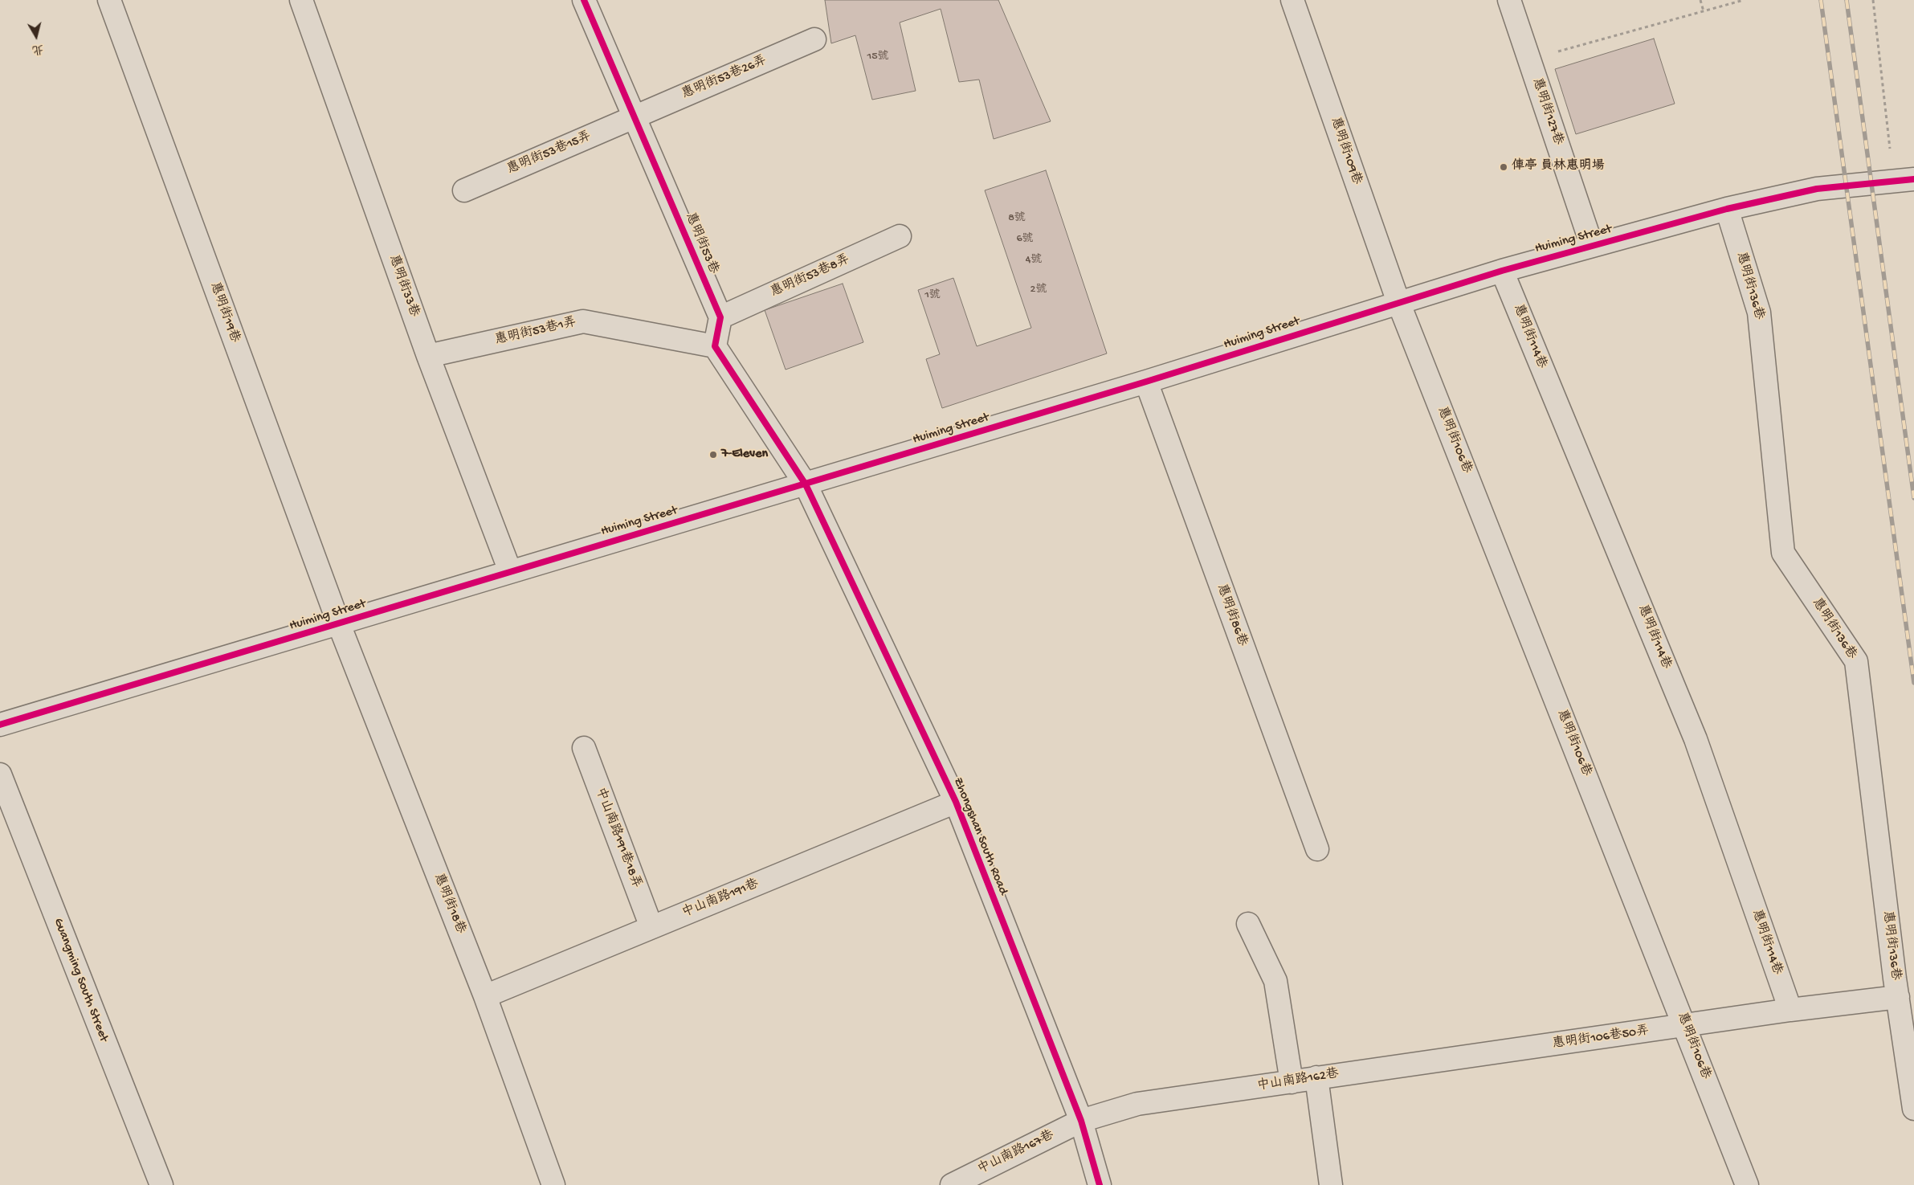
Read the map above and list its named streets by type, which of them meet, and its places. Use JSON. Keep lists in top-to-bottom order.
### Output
{
  "streets": {
    "street": [
      "惠明街53巷26弄",
      "惠明街127巷",
      "惠明街109巷",
      "惠明街53巷15弄",
      "Huiming Street",
      "惠明街53巷",
      "惠明街53巷8弄",
      "惠明街33巷",
      "惠明街136巷",
      "惠明街19巷",
      "惠明街53巷1弄",
      "惠明街114巷",
      "惠明街106巷",
      "惠明街86巷",
      "Zhongshan South Road",
      "中山南路191巷18弄",
      "中山南路191巷",
      "惠明街18巷",
      "Guangming South Street",
      "惠明街106巷50弄",
      "中山南路162巷",
      "中山南路167巷"
    ]
  },
  "crossings": [
    ["惠明街53巷26弄", "惠明街53巷15弄"],
    ["惠明街53巷26弄", "惠明街53巷"],
    ["惠明街127巷", "Huiming Street"],
    ["惠明街109巷", "Huiming Street"],
    ["惠明街109巷", "惠明街106巷"],
    ["惠明街53巷15弄", "惠明街53巷"],
    ["Huiming Street", "惠明街33巷"],
    ["Huiming Street", "惠明街136巷"],
    ["Huiming Street", "惠明街19巷"],
    ["Huiming Street", "惠明街114巷"],
    ["Huiming Street", "惠明街106巷"],
    ["Huiming Street", "惠明街86巷"],
    ["Huiming Street", "Zhongshan South Road"],
    ["Huiming Street", "惠明街18巷"],
    ["惠明街53巷", "惠明街53巷8弄"],
    ["惠明街33巷", "惠明街53巷1弄"],
    ["惠明街136巷", "惠明街106巷50弄"],
    ["惠明街19巷", "惠明街18巷"],
    ["惠明街114巷", "惠明街106巷50弄"],
    ["惠明街106巷", "惠明街106巷50弄"],
    ["Zhongshan South Road", "中山南路191巷"],
    ["Zhongshan South Road", "中山南路162巷"],
    ["Zhongshan South Road", "中山南路167巷"],
    ["中山南路191巷18弄", "中山南路191巷"],
    ["中山南路191巷", "惠明街18巷"],
    ["惠明街106巷50弄", "中山南路162巷"],
    ["中山南路162巷", "中山南路167巷"]
  ],
  "places": ["俥亭 員林惠明場", "7-Eleven"],
  "house_numbers": [
    "15號",
    "8號",
    "6號",
    "4號",
    "2號",
    "1號"
  ],
  "north": "bottom"
}
